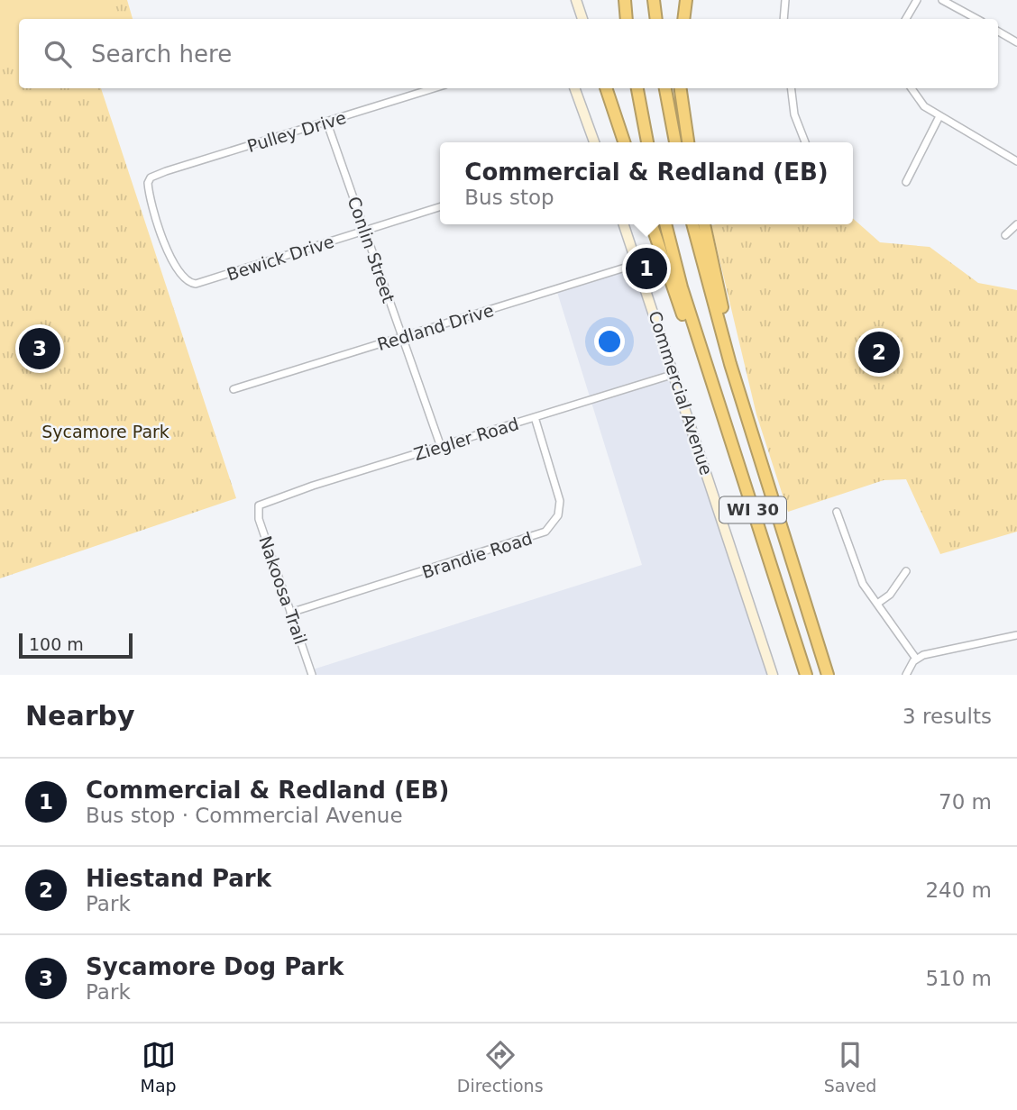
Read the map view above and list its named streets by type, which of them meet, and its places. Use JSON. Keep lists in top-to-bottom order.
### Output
{
  "streets": {
    "highway": ["WI 30"],
    "street": [
      "Pulley Drive",
      "Conlin Street",
      "Bewick Drive",
      "Redland Drive",
      "Commercial Avenue",
      "Ziegler Road",
      "Brandie Road",
      "Nakoosa Trail"
    ]
  },
  "crossings": [
    ["Pulley Drive", "Conlin Street"],
    ["Pulley Drive", "Bewick Drive"],
    ["Conlin Street", "Bewick Drive"],
    ["Conlin Street", "Redland Drive"],
    ["Conlin Street", "Ziegler Road"],
    ["Redland Drive", "Commercial Avenue"],
    ["Commercial Avenue", "Ziegler Road"],
    ["Ziegler Road", "Brandie Road"],
    ["Ziegler Road", "Nakoosa Trail"],
    ["Brandie Road", "Nakoosa Trail"]
  ],
  "parks": ["Sycamore Park"],
  "scale_bar": "100 m",
  "page": {
    "search": "Search here",
    "popup": ["Commercial & Redland (EB)", "Bus stop"],
    "pins": ["1", "3", "2"],
    "scale": "100 m",
    "heading": ["Nearby", "3 results"],
    "list": [
      {
        "mark": "1",
        "name": "Commercial & Redland (EB)",
        "note": "Bus stop · Commercial Avenue",
        "value": "70 m"
      },
      {
        "mark": "2",
        "name": "Hiestand Park",
        "note": "Park",
        "value": "240 m"
      },
      {
        "mark": "3",
        "name": "Sycamore Dog Park",
        "note": "Park",
        "value": "510 m"
      }
    ],
    "nav": ["Map", "Directions", "Saved"]
  }
}
